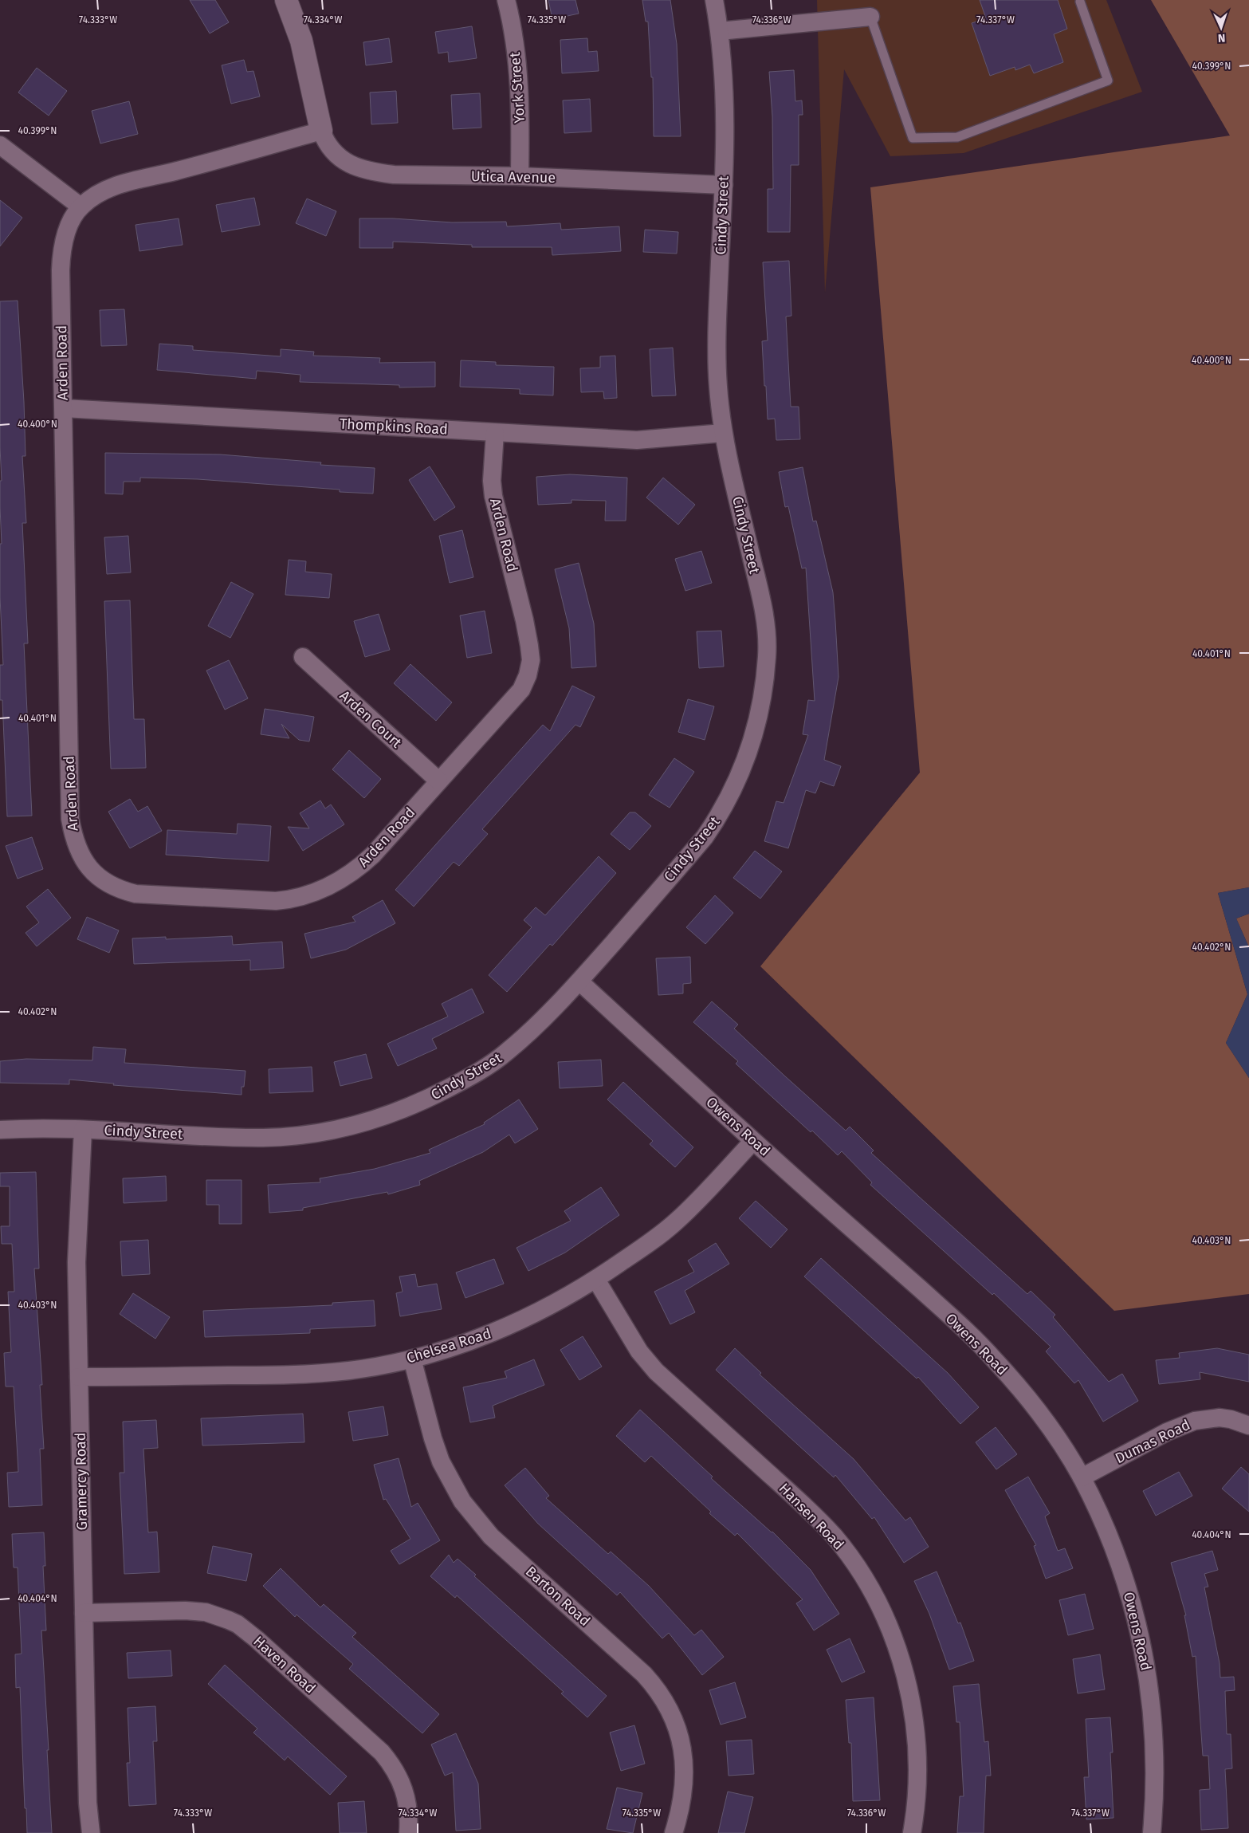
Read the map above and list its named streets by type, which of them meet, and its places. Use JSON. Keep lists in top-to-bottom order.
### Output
{
  "streets": {
    "street": [
      "York Street",
      "Utica Avenue",
      "Cindy Street",
      "Arden Road",
      "Thompkins Road",
      "Arden Court",
      "Owens Road",
      "Chelsea Road",
      "Dumas Road",
      "Gramercy Road",
      "Hansen Road",
      "Barton Road",
      "Haven Road"
    ]
  },
  "crossings": [
    ["York Street", "Utica Avenue"],
    ["Utica Avenue", "Cindy Street"],
    ["Utica Avenue", "Arden Road"],
    ["Cindy Street", "Thompkins Road"],
    ["Cindy Street", "Owens Road"],
    ["Cindy Street", "Gramercy Road"],
    ["Arden Road", "Thompkins Road"],
    ["Arden Road", "Arden Court"],
    ["Owens Road", "Chelsea Road"],
    ["Owens Road", "Dumas Road"],
    ["Chelsea Road", "Gramercy Road"],
    ["Chelsea Road", "Hansen Road"],
    ["Chelsea Road", "Barton Road"],
    ["Gramercy Road", "Haven Road"]
  ],
  "north": "bottom",
  "coordinates": [
    "74.333°W",
    "74.334°W",
    "74.335°W",
    "74.336°W",
    "74.337°W",
    "40.399°N",
    "40.400°N",
    "40.401°N",
    "40.402°N",
    "40.403°N",
    "40.404°N"
  ]
}
